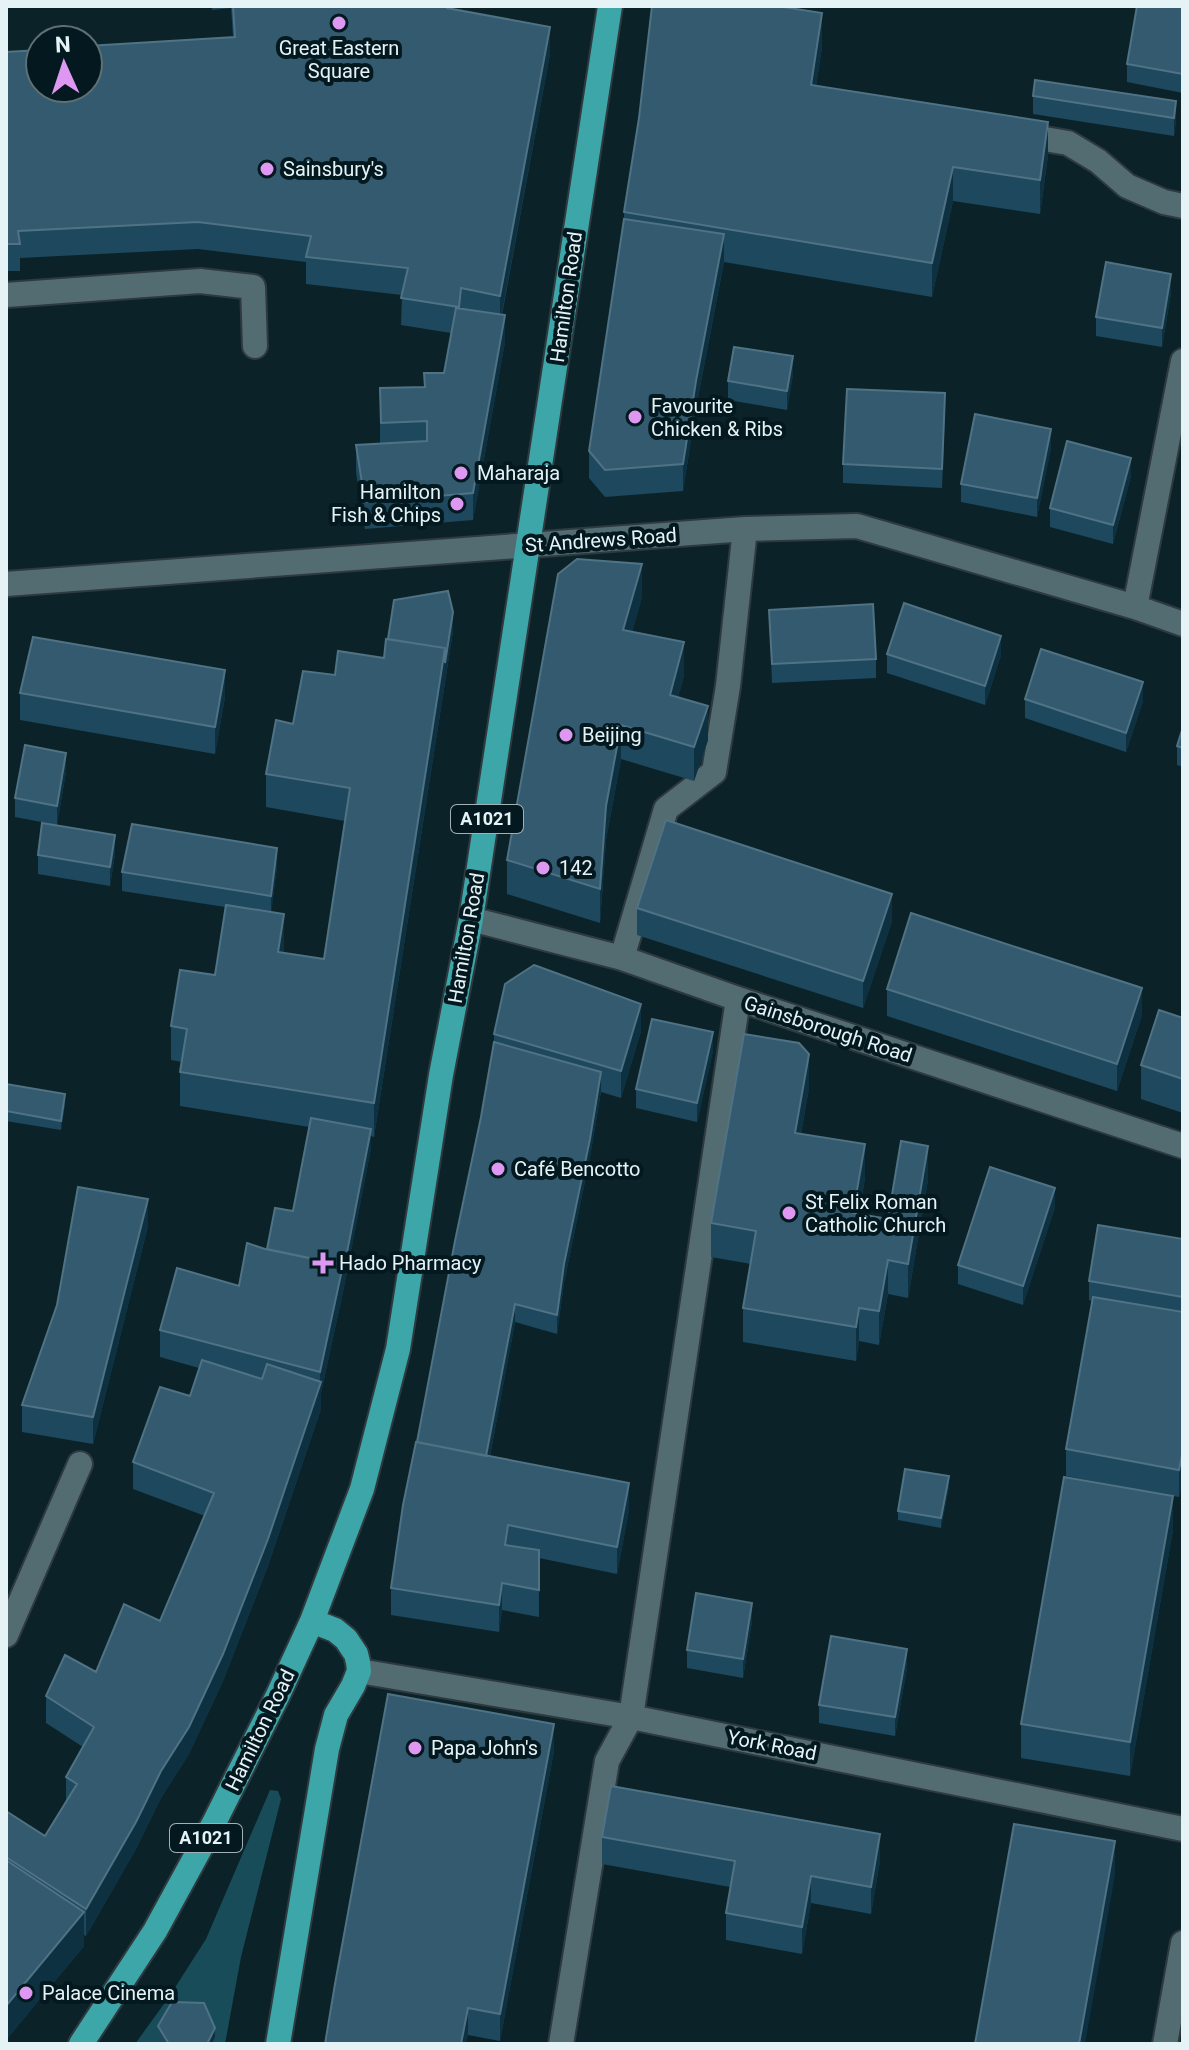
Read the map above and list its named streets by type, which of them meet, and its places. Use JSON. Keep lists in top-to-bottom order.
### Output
{
  "streets": {
    "main road": ["Hamilton Road", "A1021"],
    "street": ["St Andrews Road", "Gainsborough Road", "York Road"]
  },
  "crossings": [
    ["Hamilton Road", "St Andrews Road"],
    ["Hamilton Road", "Gainsborough Road"]
  ],
  "places": {
    "other": [
      "Great Eastern Square",
      "Sainsbury's",
      "Favourite Chicken & Ribs",
      "Maharaja",
      "Hamilton Fish & Chips",
      "Beijing",
      "142",
      "Café Bencotto",
      "St Felix Roman Catholic Church",
      "Papa John's",
      "Palace Cinema"
    ],
    "health": ["Hado Pharmacy"]
  },
  "north": "top"
}
